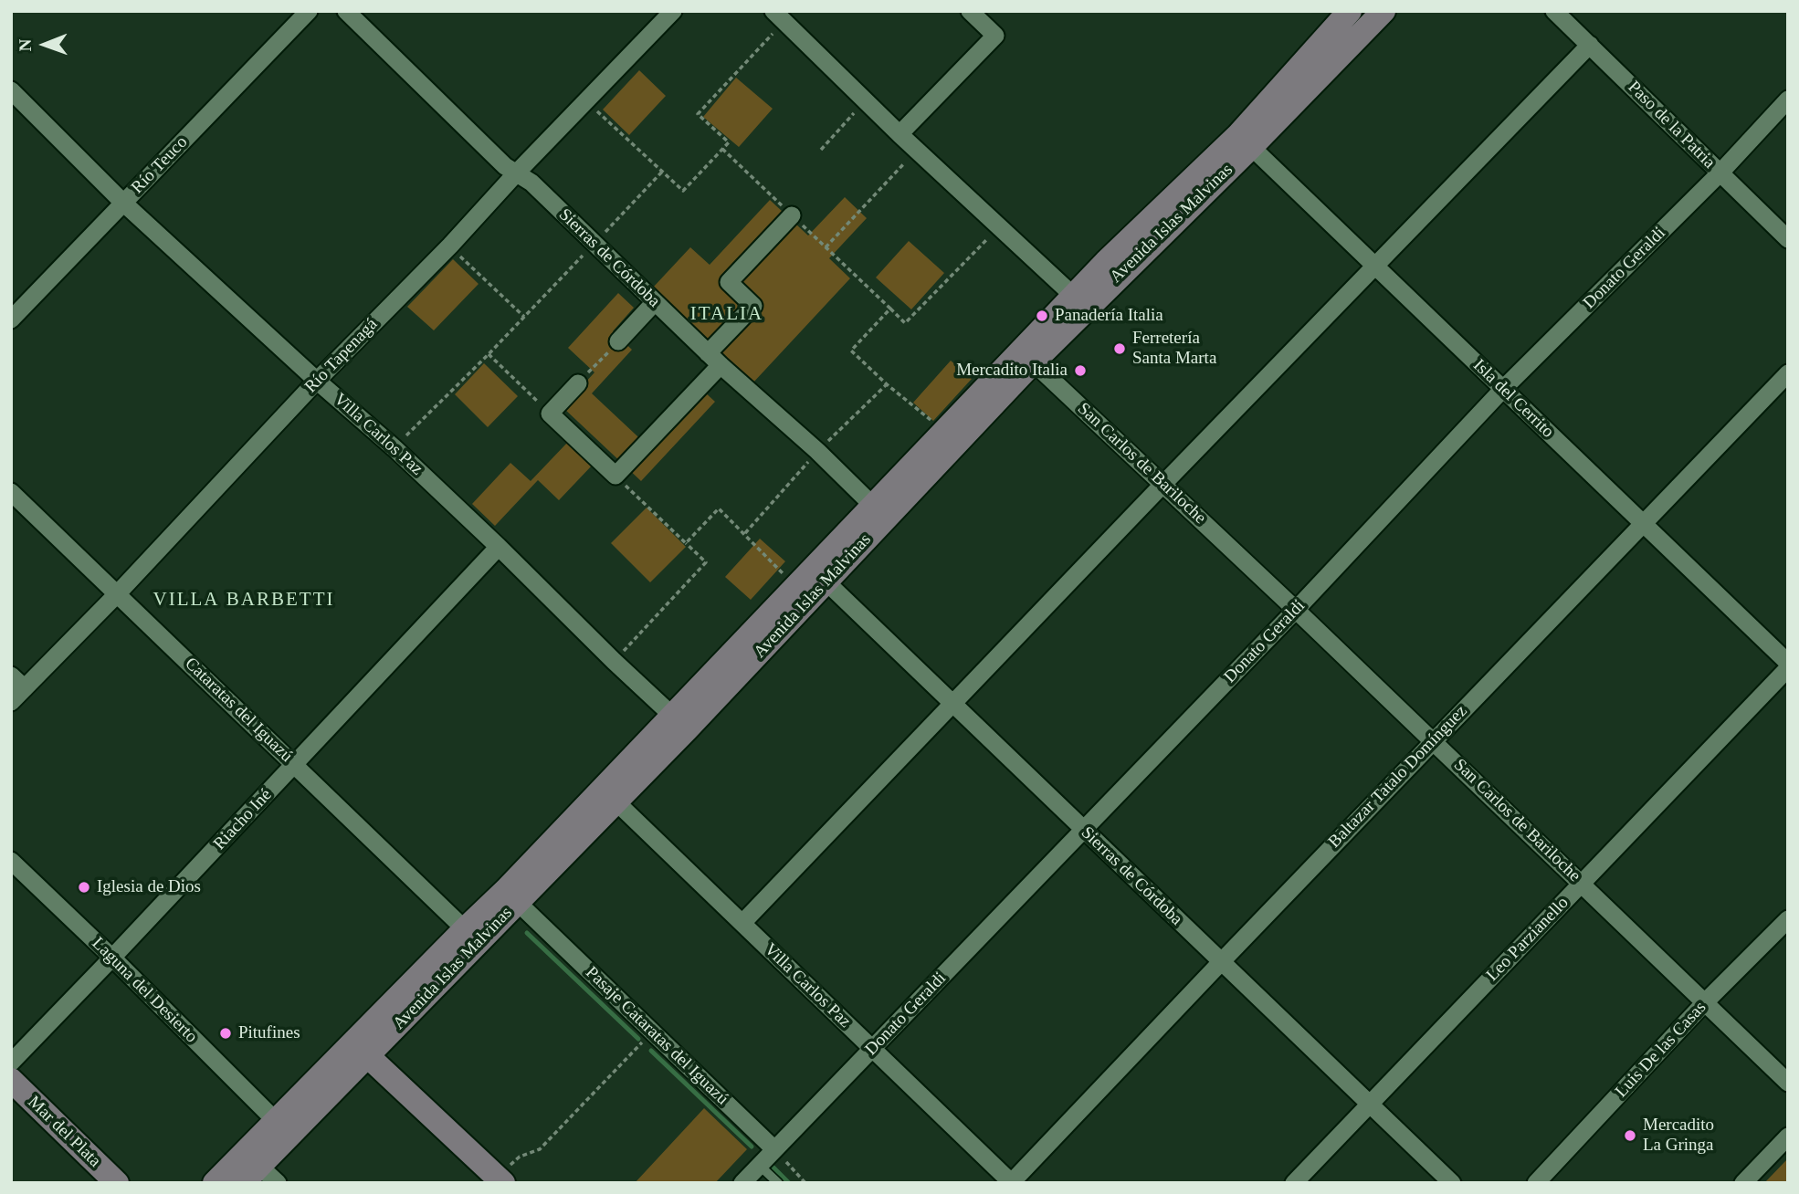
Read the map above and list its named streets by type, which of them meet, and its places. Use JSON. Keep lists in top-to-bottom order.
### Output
{
  "streets": {
    "main road": ["Avenida Islas Malvinas", "Mar del Plata"],
    "street": [
      "Paso de la Patria",
      "Río Teuco",
      "Sierras de Córdoba",
      "Donato Geraldi",
      "Río Tapenagá",
      "Isla del Cerrito",
      "Villa Carlos Paz",
      "San Carlos de Bariloche",
      "Cataratas del Iguazú",
      "Baltazar Tatalo Domínguez",
      "Riacho Iné",
      "Leo Parzianello",
      "Laguna del Desierto",
      "Pasaje Cataratas del Iguazú",
      "Luis De las Casas"
    ]
  },
  "crossings": [
    ["Paso de la Patria", "Donato Geraldi"],
    ["Río Teuco", "Villa Carlos Paz"],
    ["Avenida Islas Malvinas", "Sierras de Córdoba"],
    ["Avenida Islas Malvinas", "Isla del Cerrito"],
    ["Avenida Islas Malvinas", "Villa Carlos Paz"],
    ["Avenida Islas Malvinas", "San Carlos de Bariloche"],
    ["Avenida Islas Malvinas", "Cataratas del Iguazú"],
    ["Avenida Islas Malvinas", "Laguna del Desierto"],
    ["Avenida Islas Malvinas", "Pasaje Cataratas del Iguazú"],
    ["Sierras de Córdoba", "Donato Geraldi"],
    ["Sierras de Córdoba", "Río Tapenagá"],
    ["Sierras de Córdoba", "Baltazar Tatalo Domínguez"],
    ["Sierras de Córdoba", "Leo Parzianello"],
    ["Donato Geraldi", "Isla del Cerrito"],
    ["Donato Geraldi", "Villa Carlos Paz"],
    ["Donato Geraldi", "San Carlos de Bariloche"],
    ["Donato Geraldi", "Pasaje Cataratas del Iguazú"],
    ["Río Tapenagá", "Villa Carlos Paz"],
    ["Río Tapenagá", "Cataratas del Iguazú"],
    ["Isla del Cerrito", "Baltazar Tatalo Domínguez"],
    ["Villa Carlos Paz", "Baltazar Tatalo Domínguez"],
    ["Villa Carlos Paz", "Riacho Iné"],
    ["San Carlos de Bariloche", "Baltazar Tatalo Domínguez"],
    ["San Carlos de Bariloche", "Leo Parzianello"],
    ["San Carlos de Bariloche", "Luis De las Casas"],
    ["Cataratas del Iguazú", "Riacho Iné"],
    ["Riacho Iné", "Laguna del Desierto"]
  ],
  "districts": ["ITALIA", "VILLA BARBETTI"],
  "places": [
    "Panadería Italia",
    "Ferretería Santa Marta",
    "Mercadito Italia",
    "Iglesia de Dios",
    "Pitufines",
    "Mercadito La Gringa"
  ],
  "north": "left"
}
